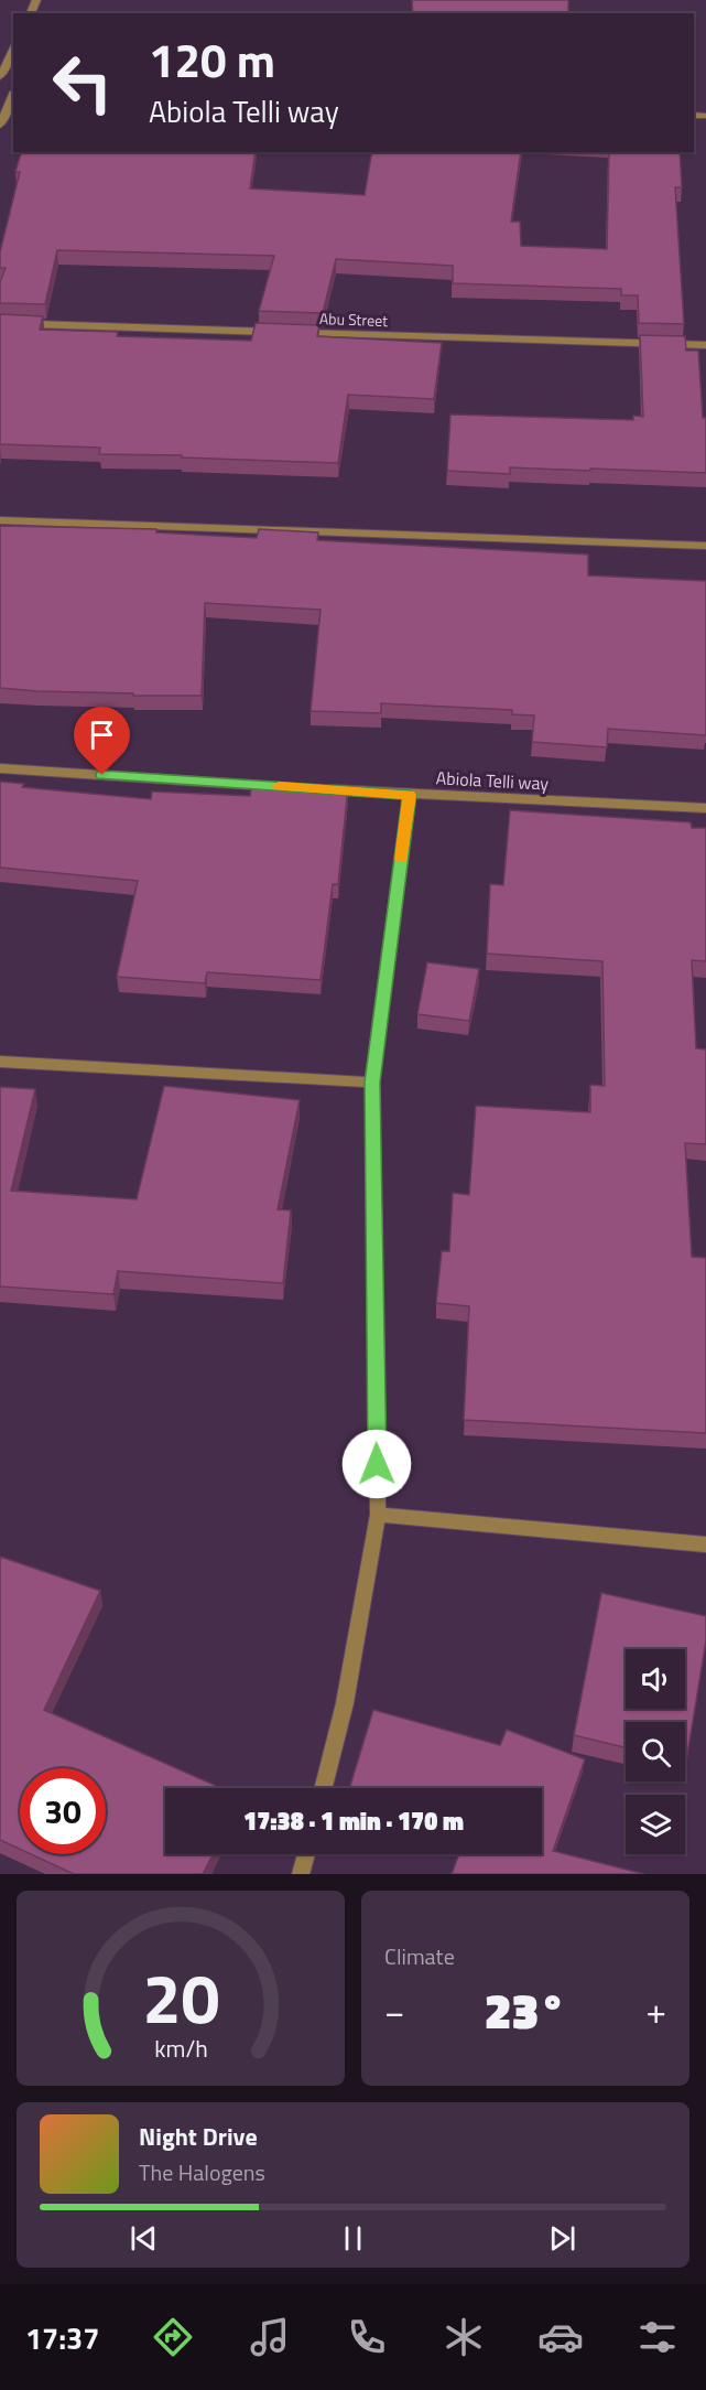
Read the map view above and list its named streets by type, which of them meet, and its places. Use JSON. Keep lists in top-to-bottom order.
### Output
{
  "streets": {
    "street": ["Abu Street", "Abiola Telli way"]
  },
  "page": {
    "turn": ["120 m", "Abiola Telli way"],
    "limit": "30",
    "trip": "17:38 · 1 min · 170 m",
    "tile": "Climate",
    "heat": ["−", "23°", "+"],
    "song": ["Night Drive", "The Halogens"],
    "tabs": "17:37",
    "gauge": ["20", "km/h"]
  }
}
